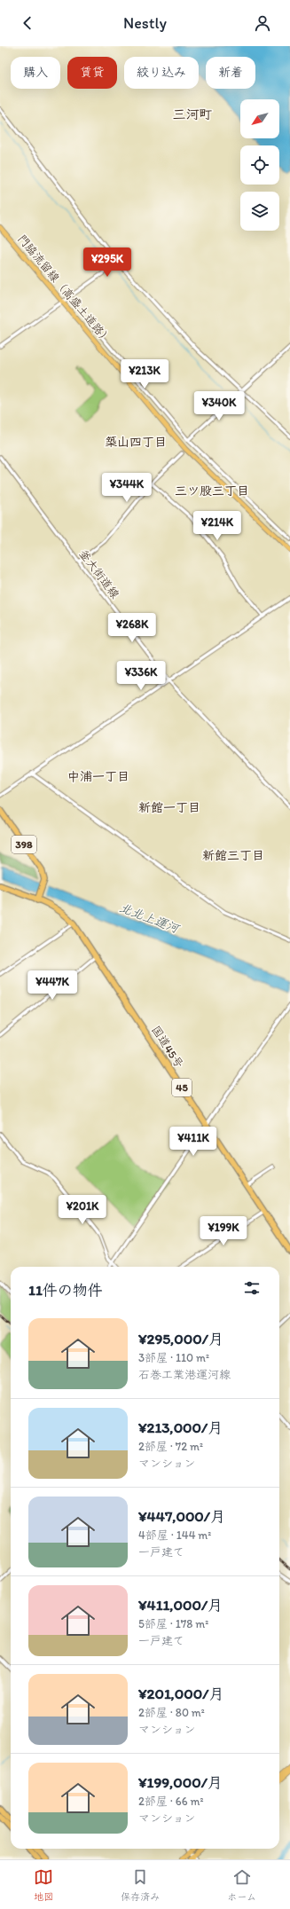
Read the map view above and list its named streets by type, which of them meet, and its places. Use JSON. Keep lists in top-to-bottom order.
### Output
{
  "streets": {
    "highway": ["398", "国道45号", "45"],
    "main road": ["門脇流留線（高盛土道路）"],
    "street": ["釜大街道線"]
  },
  "crossings": [
    ["398", "国道45号"]
  ],
  "districts": [
    "三河町",
    "築山四丁目",
    "三ツ股三丁目",
    "中浦一丁目",
    "新館一丁目",
    "新館三丁目"
  ],
  "water": ["北北上運河"],
  "north": "bottom left",
  "page": {
    "header": "Nestly",
    "chip": [
      "購入",
      "賃貸",
      "絞り込み",
      "新着"
    ],
    "price": [
      "¥295K",
      "¥213K",
      "¥340K",
      "¥344K",
      "¥214K",
      "¥268K",
      "¥336K",
      "¥447K",
      "¥411K",
      "¥201K",
      "¥199K"
    ],
    "heading": "11件の物件",
    "list": [
      {
        "name": "¥295,000/月",
        "note": "3部屋 · 110 m² · 石巻工業港運河線"
      },
      {
        "name": "¥213,000/月",
        "note": "2部屋 · 72 m² · マンション"
      },
      {
        "name": "¥447,000/月",
        "note": "4部屋 · 144 m² · 一戸建て"
      },
      {
        "name": "¥411,000/月",
        "note": "5部屋 · 178 m² · 一戸建て"
      },
      {
        "name": "¥201,000/月",
        "note": "2部屋 · 80 m² · マンション"
      },
      {
        "name": "¥199,000/月",
        "note": "2部屋 · 66 m² · マンション"
      }
    ],
    "tabs": ["地図", "保存済み", "ホーム"]
  }
}
